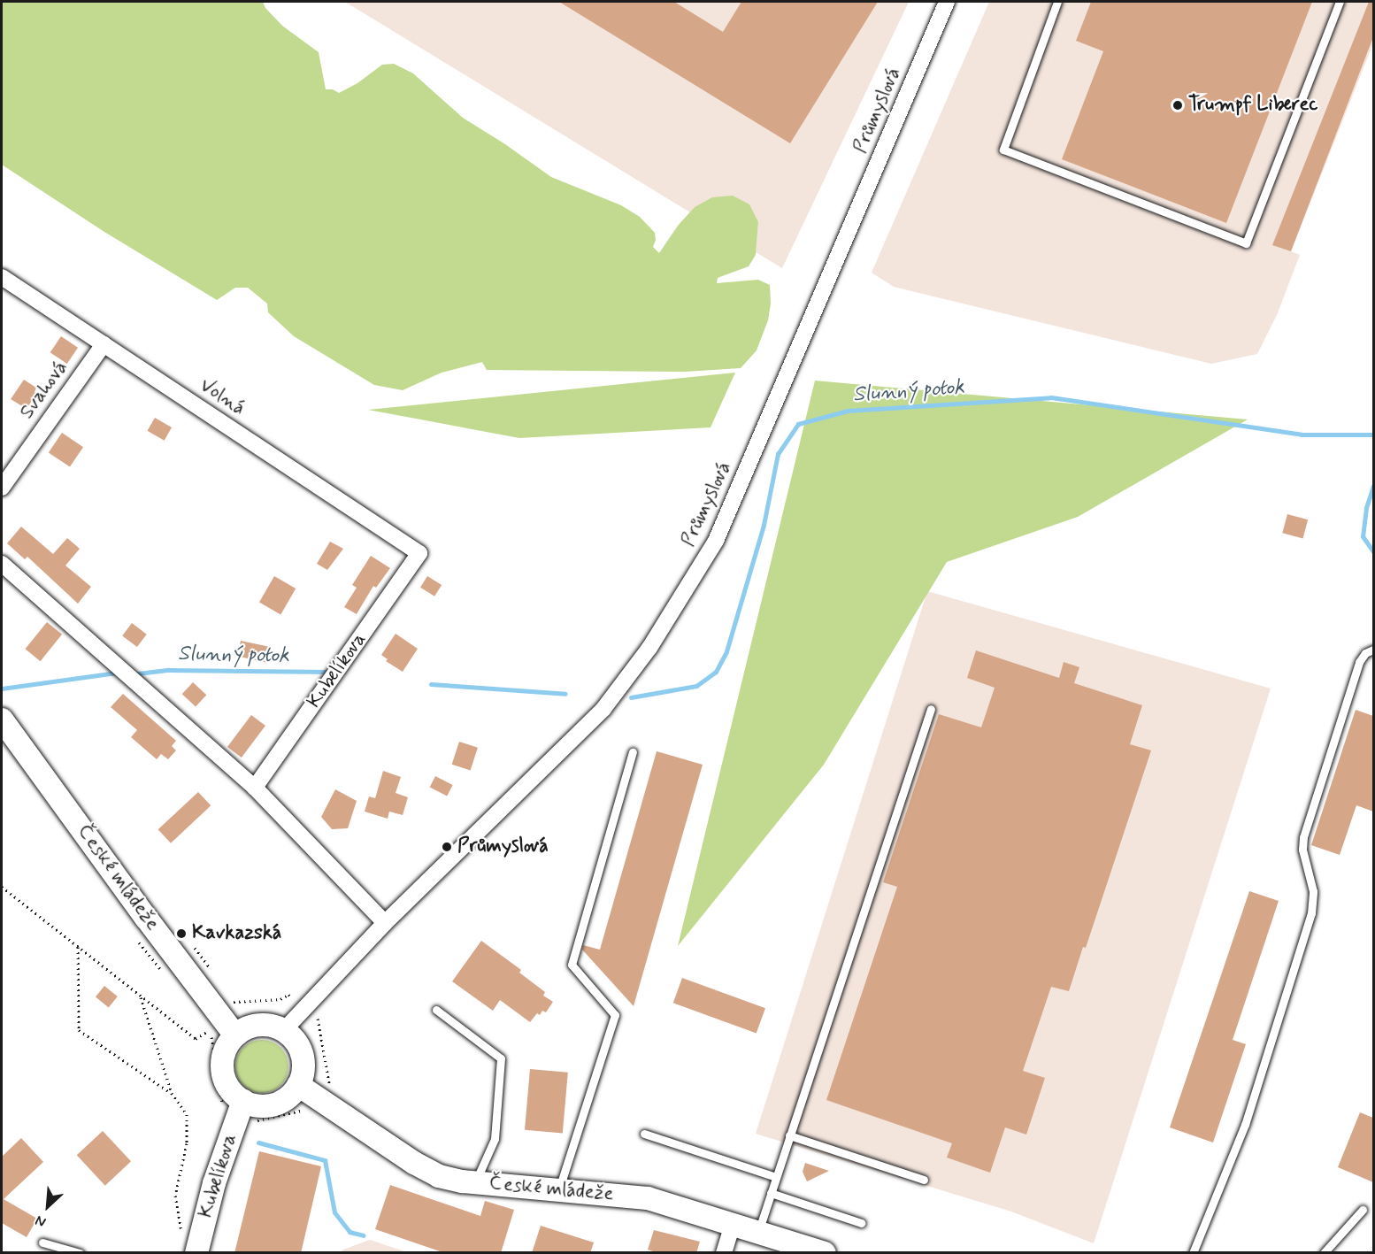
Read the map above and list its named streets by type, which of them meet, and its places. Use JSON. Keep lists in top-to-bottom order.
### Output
{
  "streets": {
    "street": [
      "Průmyslová",
      "Svahová",
      "Volná",
      "Kubelíkova",
      "České mládeže"
    ]
  },
  "crossings": [
    ["Průmyslová", "Kubelíkova"],
    ["Průmyslová", "České mládeže"],
    ["Svahová", "Volná"],
    ["Volná", "Kubelíkova"],
    ["Kubelíkova", "České mládeže"]
  ],
  "water": ["Slunný potok"],
  "places": ["Trumpf Liberec", "Průmyslová", "Kavkazská"],
  "north": "bottom left"
}
